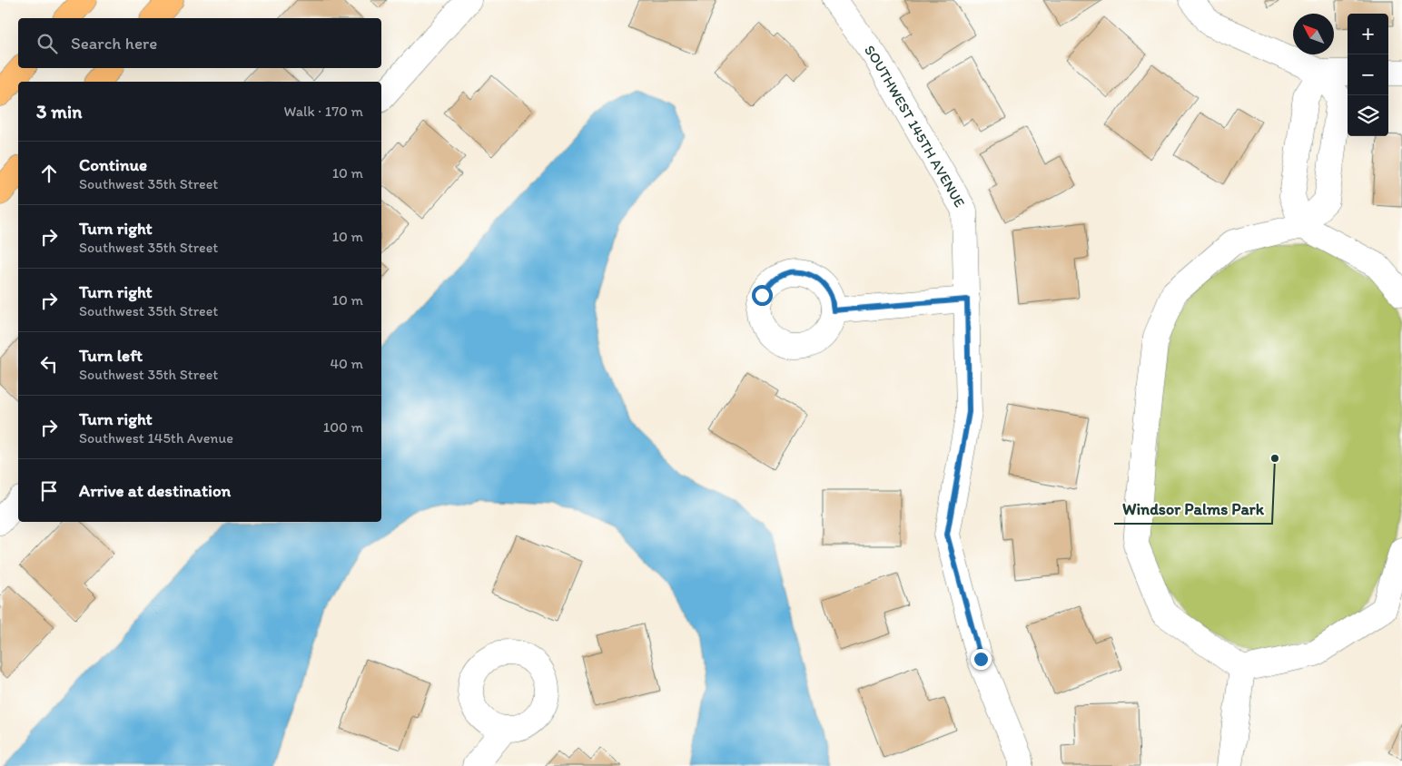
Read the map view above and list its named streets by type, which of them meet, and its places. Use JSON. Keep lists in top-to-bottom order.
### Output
{
  "streets": {
    "street": ["SOUTHWEST 145TH AVENUE"]
  },
  "places": ["Windsor Palms Park"],
  "north": "top left",
  "page": {
    "map_buttons": ["+", "−"],
    "search": "Search here",
    "heading": ["3 min", "Walk · 170 m"],
    "list": [
      ["Continue", "Southwest 35th Street", "10 m"],
      ["Turn right", "Southwest 35th Street", "10 m"],
      ["Turn right", "Southwest 35th Street", "10 m"],
      ["Turn left", "Southwest 35th Street", "40 m"],
      ["Turn right", "Southwest 145th Avenue", "100 m"],
      "Arrive at destination"
    ]
  }
}
